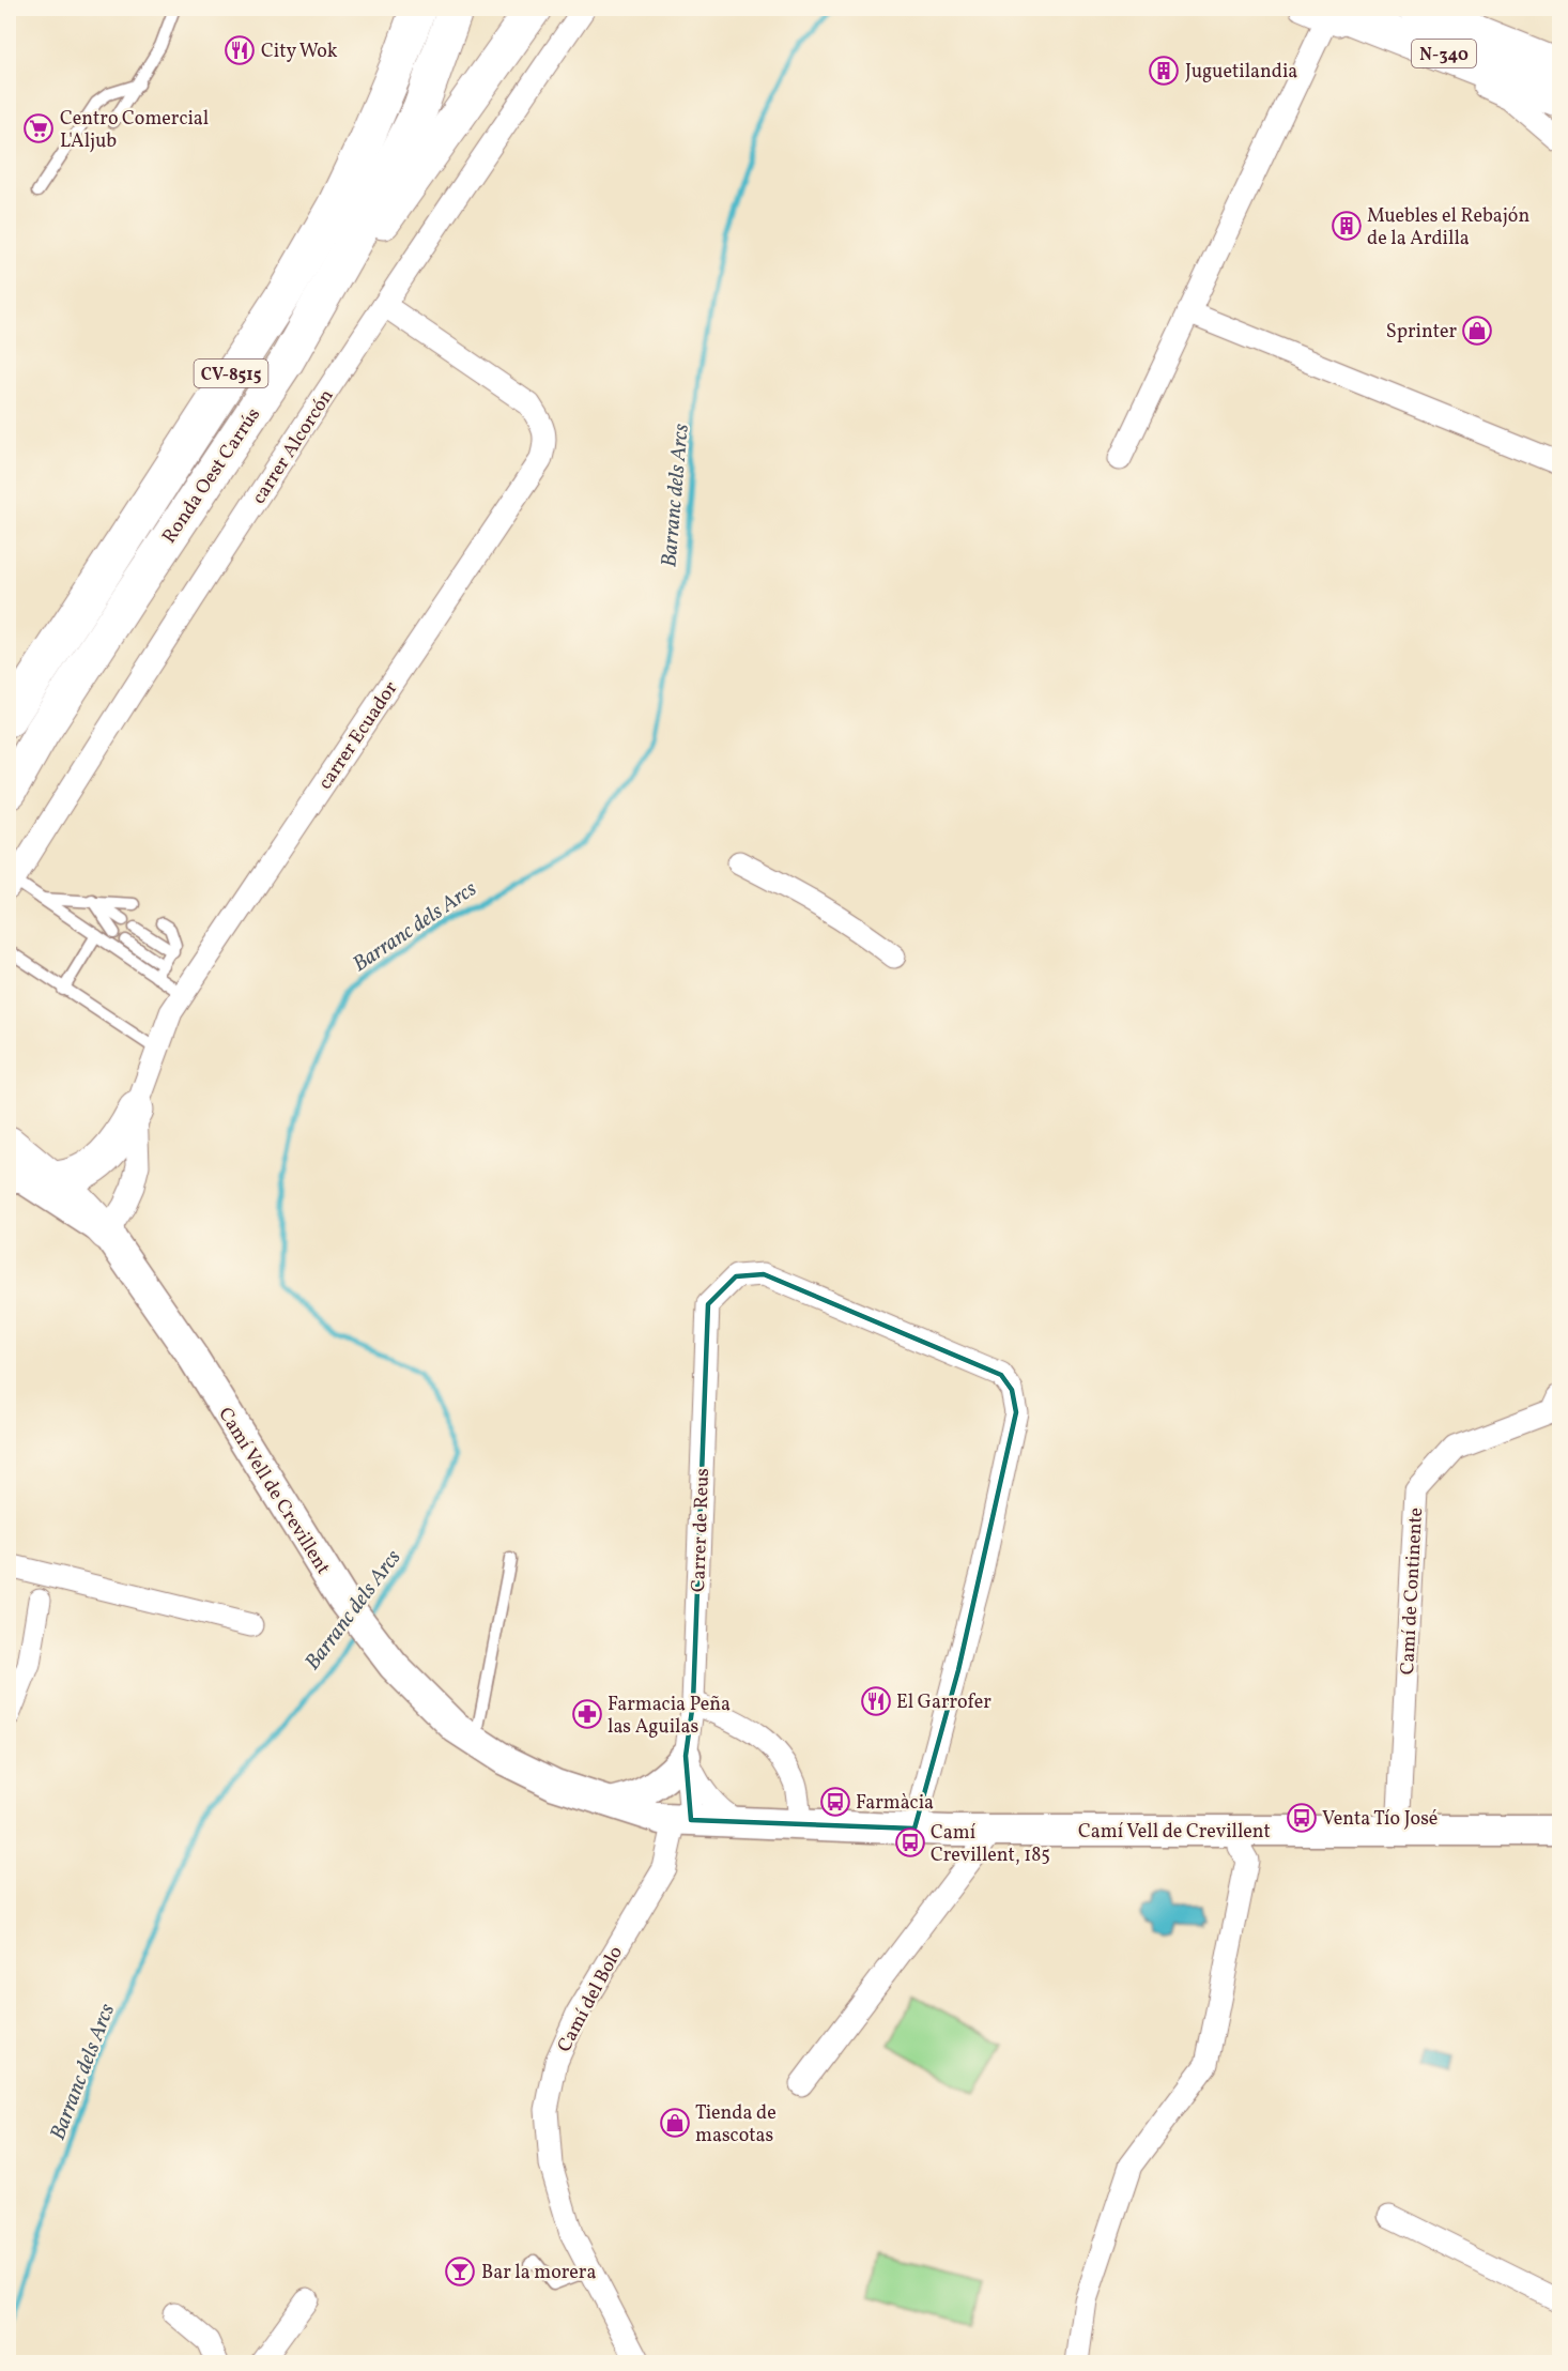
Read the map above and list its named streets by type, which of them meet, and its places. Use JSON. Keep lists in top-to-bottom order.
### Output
{
  "streets": {
    "main road": ["N-340", "CV-8515", "Ronda Oest Carrús"],
    "street": [
      "carrer Alcorcón",
      "carrer Ecuador",
      "Camí Vell de Crevillent",
      "Carrer de Reus",
      "Camí de Continente",
      "Camí del Bolo"
    ]
  },
  "crossings": [
    ["carrer Alcorcón", "carrer Ecuador"],
    ["carrer Ecuador", "Camí Vell de Crevillent"],
    ["Camí Vell de Crevillent", "Carrer de Reus"],
    ["Camí Vell de Crevillent", "Camí de Continente"],
    ["Camí Vell de Crevillent", "Camí del Bolo"]
  ],
  "water": ["Barranc dels Arcs"],
  "places": {
    "restaurant": ["City Wok", "El Garrofer"],
    "building": ["Juguetilandia", "Muebles el Rebajón de la Ardilla"],
    "supermarket": ["Centro Comercial L'Aljub"],
    "shop": ["Sprinter", "Tienda de mascotas"],
    "pharmacy": ["Farmacia Peña las Aguilas"],
    "bus stop": ["Farmàcia", "Venta Tío José", "Camí Crevillent, 185"],
    "bar": ["Bar la morera"]
  }
}
